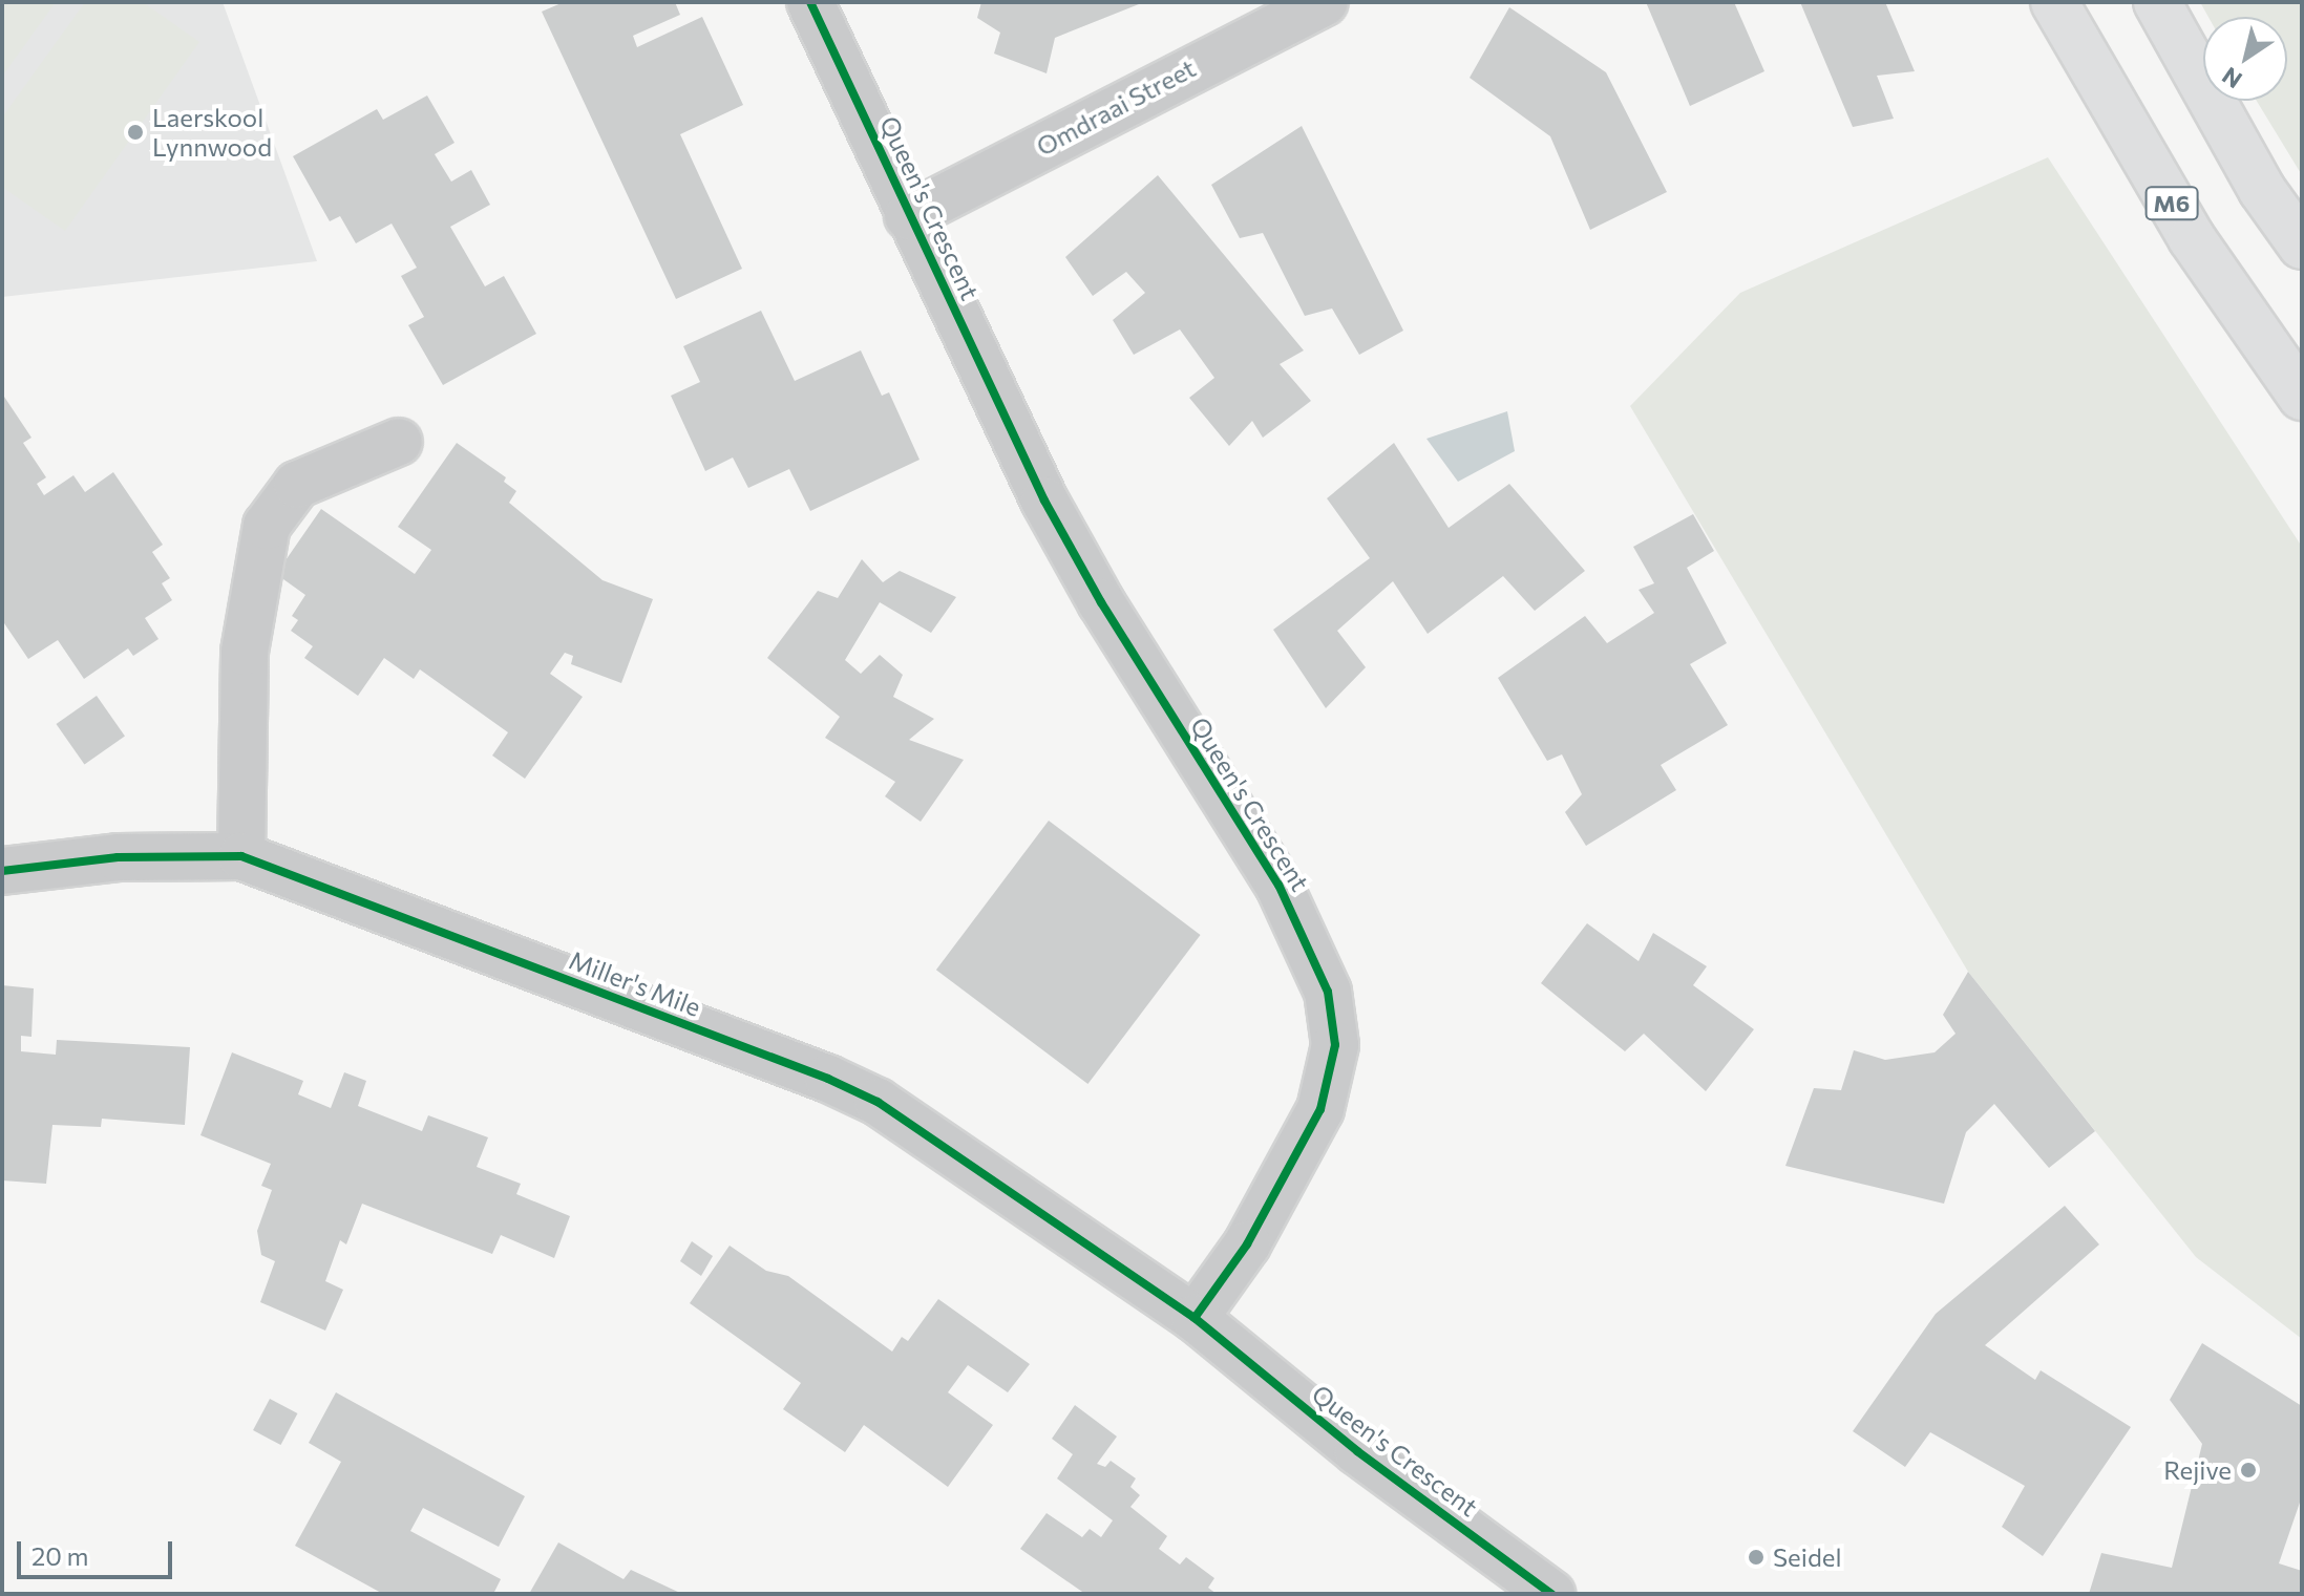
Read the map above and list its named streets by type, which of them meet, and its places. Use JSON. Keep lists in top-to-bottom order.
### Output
{
  "streets": {
    "main road": ["M6"],
    "street": ["Omdraai Street", "Queen's Crescent", "Miller's Mile"]
  },
  "crossings": [
    ["Omdraai Street", "Queen's Crescent"],
    ["Queen's Crescent", "Miller's Mile"]
  ],
  "places": ["Laerskool Lynnwood", "Rejive", "Seidel"],
  "scale_bar": "20 m",
  "north": "bottom left"
}
